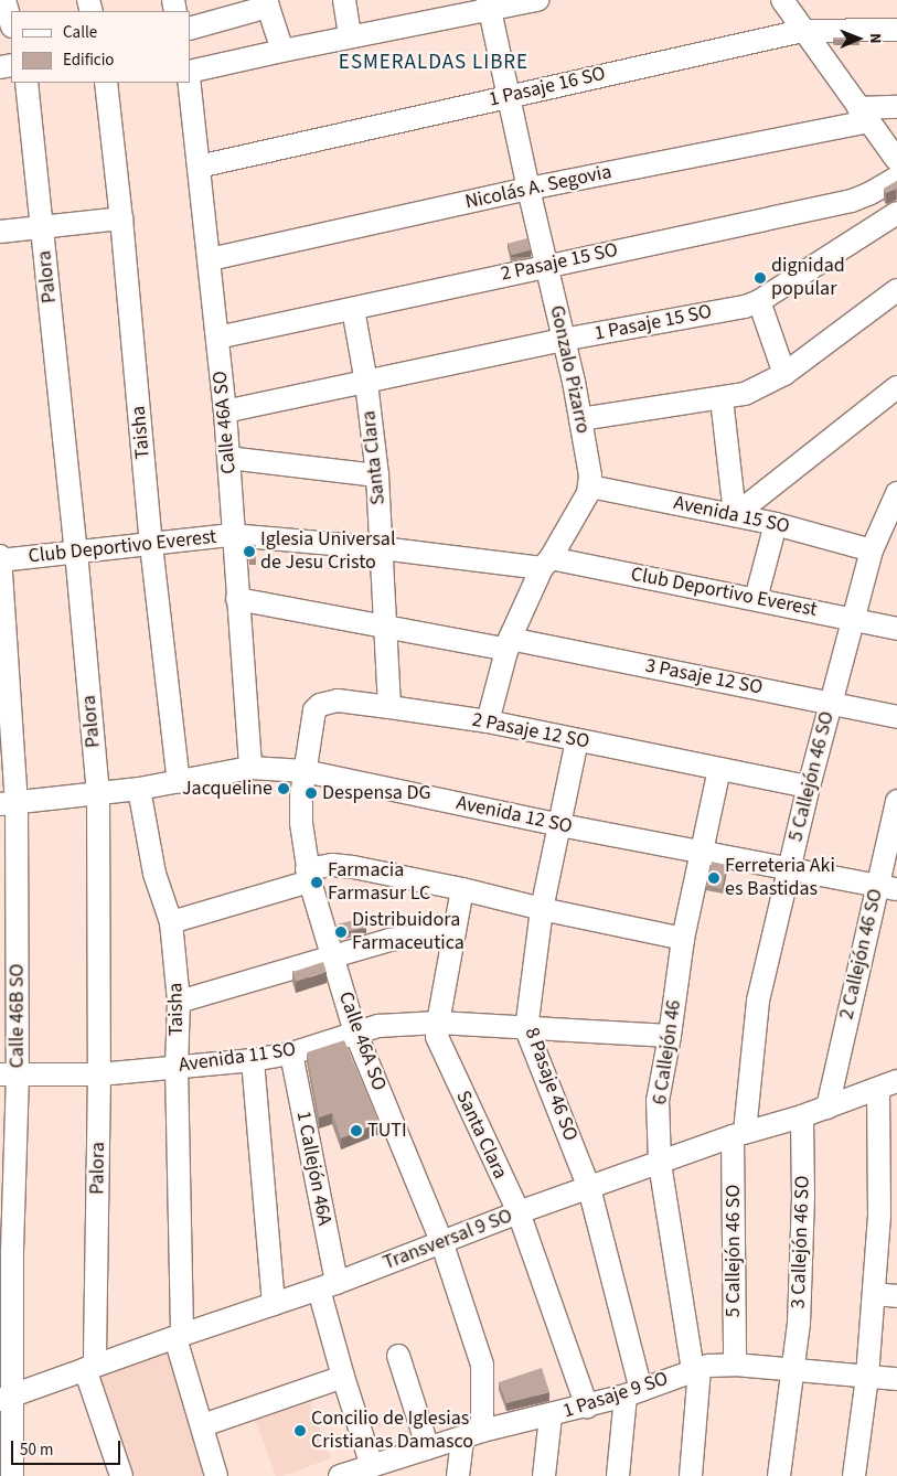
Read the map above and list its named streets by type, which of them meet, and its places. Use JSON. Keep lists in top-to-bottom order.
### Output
{
  "streets": {
    "street": [
      "1 Pasaje 16 SO",
      "Nicolás A. Segovia",
      "2 Pasaje 15 SO",
      "Palora",
      "1 Pasaje 15 SO",
      "Gonzalo Pizarro",
      "Calle 46A SO",
      "Taisha",
      "Santa Clara",
      "Avenida 15 SO",
      "Club Deportivo Everest",
      "3 Pasaje 12 SO",
      "2 Pasaje 12 SO",
      "5 Callejón 46 SO",
      "Avenida 12 SO",
      "2 Callejón 46 SO",
      "Calle 46B SO",
      "6 Callejón 46",
      "Avenida 11 SO",
      "8 Pasaje 46 SO",
      "1 Callejón 46A",
      "Transversal 9 SO",
      "3 Callejón 46 SO",
      "1 Pasaje 9 SO"
    ]
  },
  "crossings": [
    ["1 Pasaje 16 SO", "Gonzalo Pizarro"],
    ["1 Pasaje 16 SO", "Calle 46A SO"],
    ["Nicolás A. Segovia", "Gonzalo Pizarro"],
    ["Nicolás A. Segovia", "Calle 46A SO"],
    ["2 Pasaje 15 SO", "Gonzalo Pizarro"],
    ["2 Pasaje 15 SO", "Calle 46A SO"],
    ["2 Pasaje 15 SO", "Santa Clara"],
    ["Palora", "Club Deportivo Everest"],
    ["Palora", "Avenida 12 SO"],
    ["Palora", "Avenida 11 SO"],
    ["Palora", "Transversal 9 SO"],
    ["1 Pasaje 15 SO", "Gonzalo Pizarro"],
    ["1 Pasaje 15 SO", "Calle 46A SO"],
    ["1 Pasaje 15 SO", "Santa Clara"],
    ["Gonzalo Pizarro", "Avenida 15 SO"],
    ["Calle 46A SO", "Club Deportivo Everest"],
    ["Calle 46A SO", "3 Pasaje 12 SO"],
    ["Calle 46A SO", "2 Pasaje 12 SO"],
    ["Calle 46A SO", "Avenida 12 SO"],
    ["Calle 46A SO", "Avenida 11 SO"],
    ["Calle 46A SO", "Transversal 9 SO"],
    ["Calle 46A SO", "1 Pasaje 9 SO"],
    ["Taisha", "Club Deportivo Everest"],
    ["Taisha", "Avenida 12 SO"],
    ["Taisha", "Avenida 11 SO"],
    ["Taisha", "Transversal 9 SO"],
    ["Santa Clara", "Club Deportivo Everest"],
    ["Santa Clara", "3 Pasaje 12 SO"],
    ["Santa Clara", "2 Pasaje 12 SO"],
    ["Santa Clara", "Avenida 11 SO"],
    ["Santa Clara", "Transversal 9 SO"],
    ["Santa Clara", "1 Pasaje 9 SO"],
    ["Avenida 15 SO", "5 Callejón 46 SO"],
    ["Club Deportivo Everest", "5 Callejón 46 SO"],
    ["Club Deportivo Everest", "Calle 46B SO"],
    ["3 Pasaje 12 SO", "5 Callejón 46 SO"],
    ["2 Pasaje 12 SO", "5 Callejón 46 SO"],
    ["2 Pasaje 12 SO", "Avenida 12 SO"],
    ["2 Pasaje 12 SO", "6 Callejón 46"],
    ["2 Pasaje 12 SO", "8 Pasaje 46 SO"],
    ["5 Callejón 46 SO", "Avenida 12 SO"],
    ["5 Callejón 46 SO", "Transversal 9 SO"],
    ["5 Callejón 46 SO", "1 Pasaje 9 SO"],
    ["Avenida 12 SO", "2 Callejón 46 SO"],
    ["Avenida 12 SO", "Calle 46B SO"],
    ["Avenida 12 SO", "6 Callejón 46"],
    ["Avenida 12 SO", "8 Pasaje 46 SO"],
    ["2 Callejón 46 SO", "Transversal 9 SO"],
    ["Calle 46B SO", "Avenida 11 SO"],
    ["Calle 46B SO", "Transversal 9 SO"],
    ["6 Callejón 46", "Avenida 11 SO"],
    ["6 Callejón 46", "Transversal 9 SO"],
    ["6 Callejón 46", "1 Pasaje 9 SO"],
    ["Avenida 11 SO", "8 Pasaje 46 SO"],
    ["Avenida 11 SO", "1 Callejón 46A"],
    ["8 Pasaje 46 SO", "Transversal 9 SO"],
    ["8 Pasaje 46 SO", "1 Pasaje 9 SO"],
    ["1 Callejón 46A", "Transversal 9 SO"],
    ["1 Callejón 46A", "1 Pasaje 9 SO"],
    ["Transversal 9 SO", "3 Callejón 46 SO"],
    ["3 Callejón 46 SO", "1 Pasaje 9 SO"]
  ],
  "districts": ["ESMERALDAS LIBRE"],
  "places": [
    "dignidad popular",
    "Iglesia Universal de Jesu Cristo",
    "Jacqueline",
    "Despensa DG",
    "Ferreteria Aki es Bastidas",
    "Farmacia Farmasur LC",
    "Distribuidora Farmaceutica",
    "TUTI",
    "Concilio de Iglesias Cristianas Damasco"
  ],
  "legend": ["Calle", "Edificio"],
  "scale_bar": "50 m",
  "north": "right"
}
